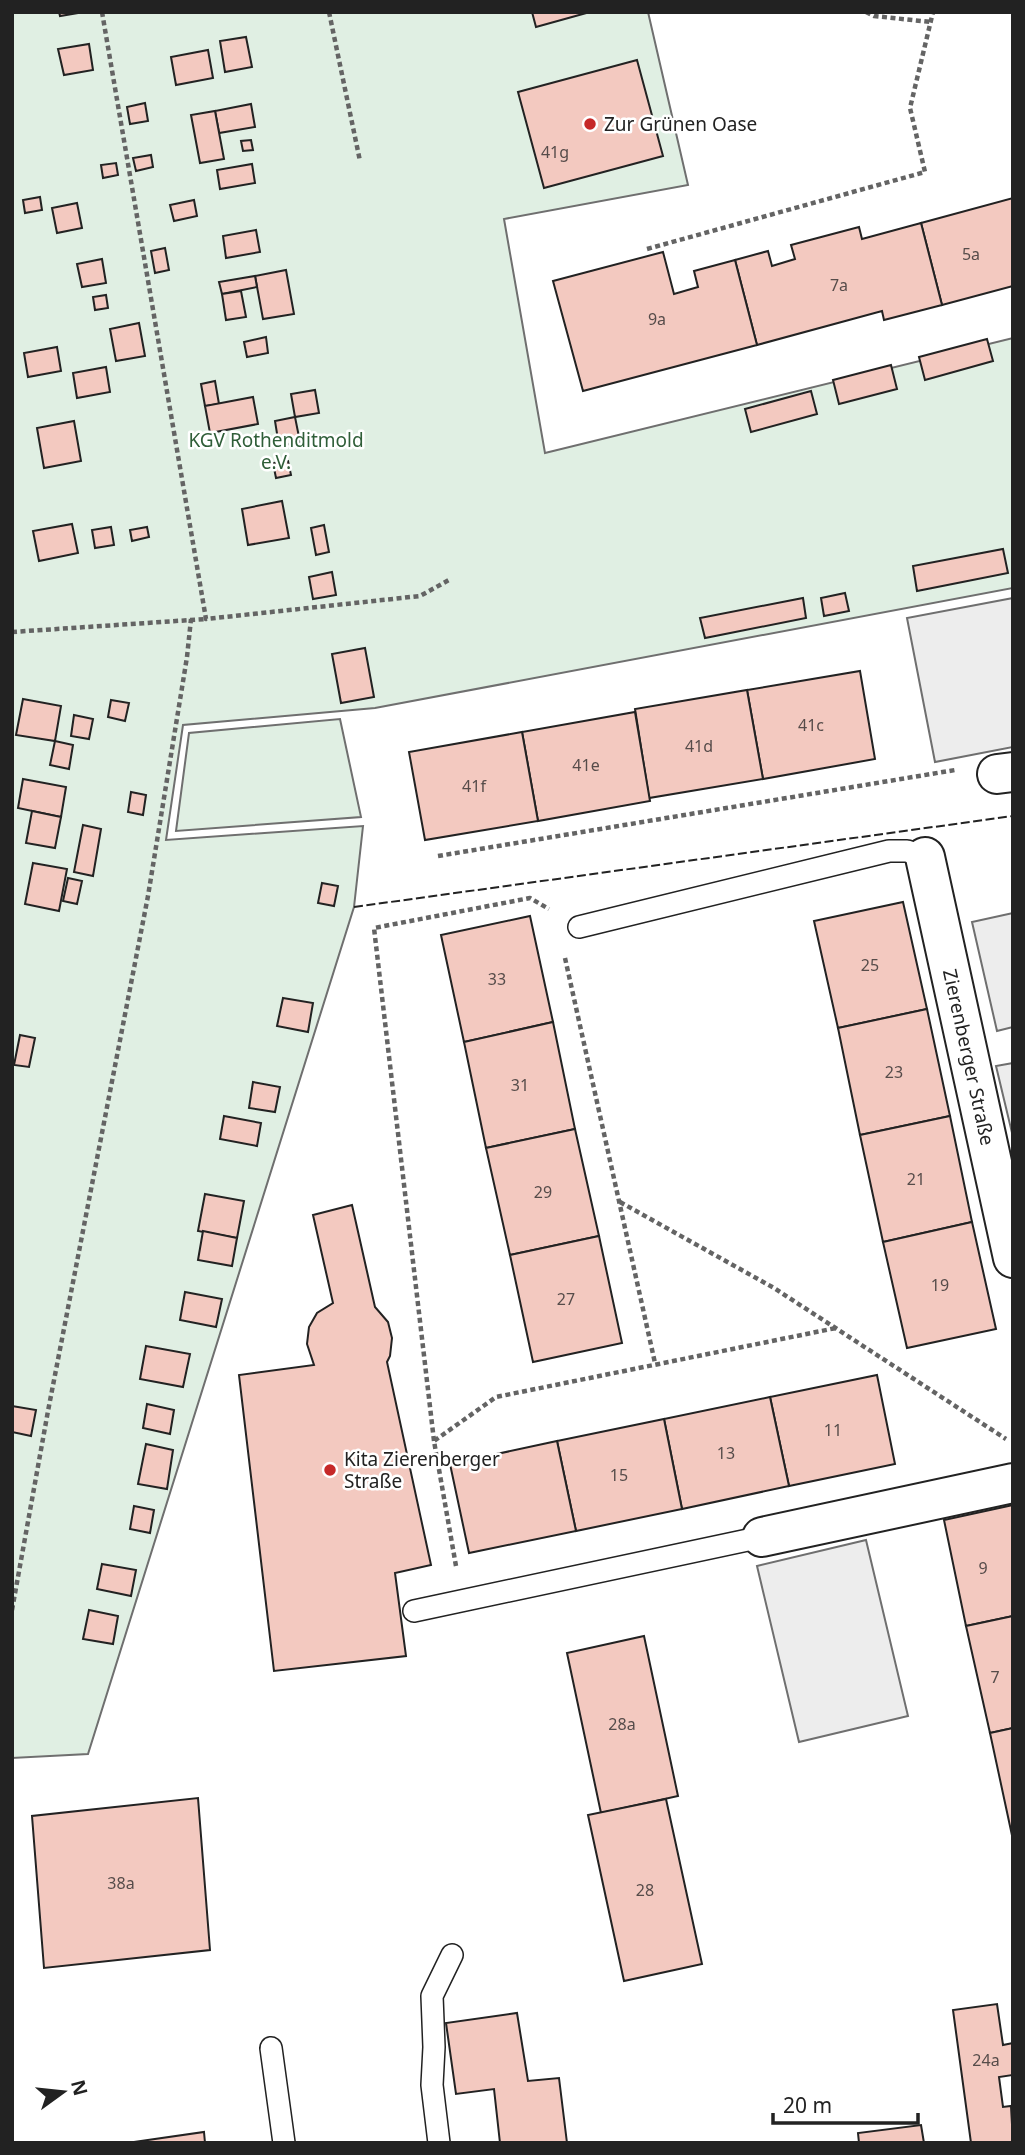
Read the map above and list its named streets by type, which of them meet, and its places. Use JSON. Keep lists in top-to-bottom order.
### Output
{
  "streets": {
    "street": ["Zierenberger Straße"]
  },
  "parks": ["KGV Rothenditmold e.V."],
  "places": ["Zur Grünen Oase", "Kita Zierenberger Straße"],
  "house_numbers": [
    "41g",
    "5a",
    "7a",
    "9a",
    "41c",
    "41d",
    "41e",
    "41f",
    "25",
    "33",
    "23",
    "31",
    "21",
    "29",
    "19",
    "27",
    "11",
    "13",
    "15",
    "9",
    "7",
    "28a",
    "38a",
    "28",
    "24a"
  ],
  "scale_bar": "20 m",
  "north": "right"
}
